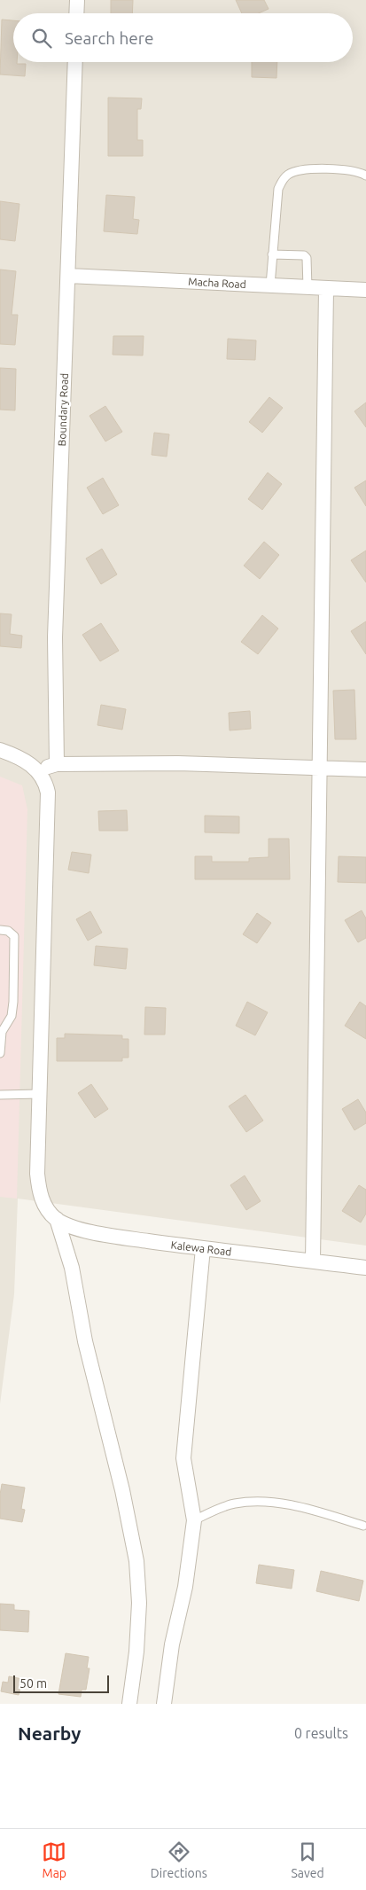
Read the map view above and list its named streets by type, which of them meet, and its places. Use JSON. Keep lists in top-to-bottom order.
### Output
{
  "streets": {
    "street": ["Macha Road", "Boundary Road", "Kalewa Road"]
  },
  "crossings": [
    ["Macha Road", "Boundary Road"]
  ],
  "scale_bar": "50 m",
  "page": {
    "search": "Search here",
    "scale": "50 m",
    "heading": ["Nearby", "0 results"],
    "nav": ["Map", "Directions", "Saved"]
  }
}
